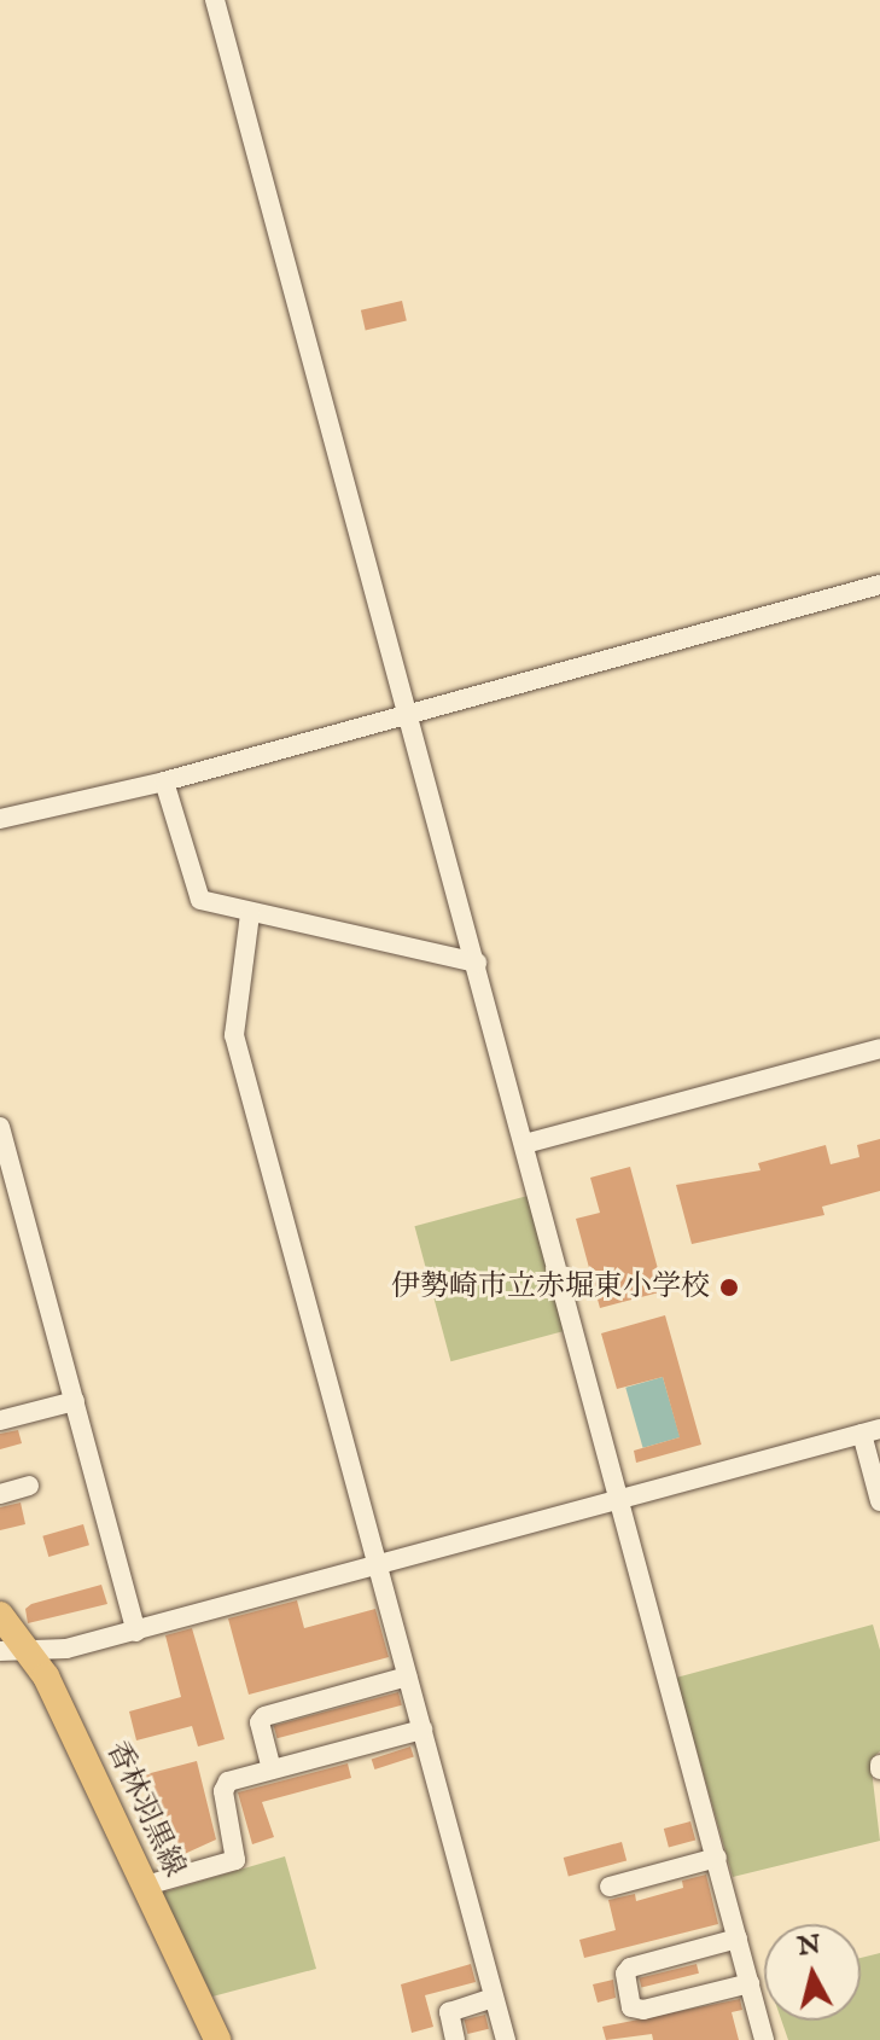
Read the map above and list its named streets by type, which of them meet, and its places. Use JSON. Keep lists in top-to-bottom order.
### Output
{
  "streets": {
    "main road": ["香林羽黒線"]
  },
  "places": ["伊勢崎市立赤堀東小学校"],
  "north": "top"
}
